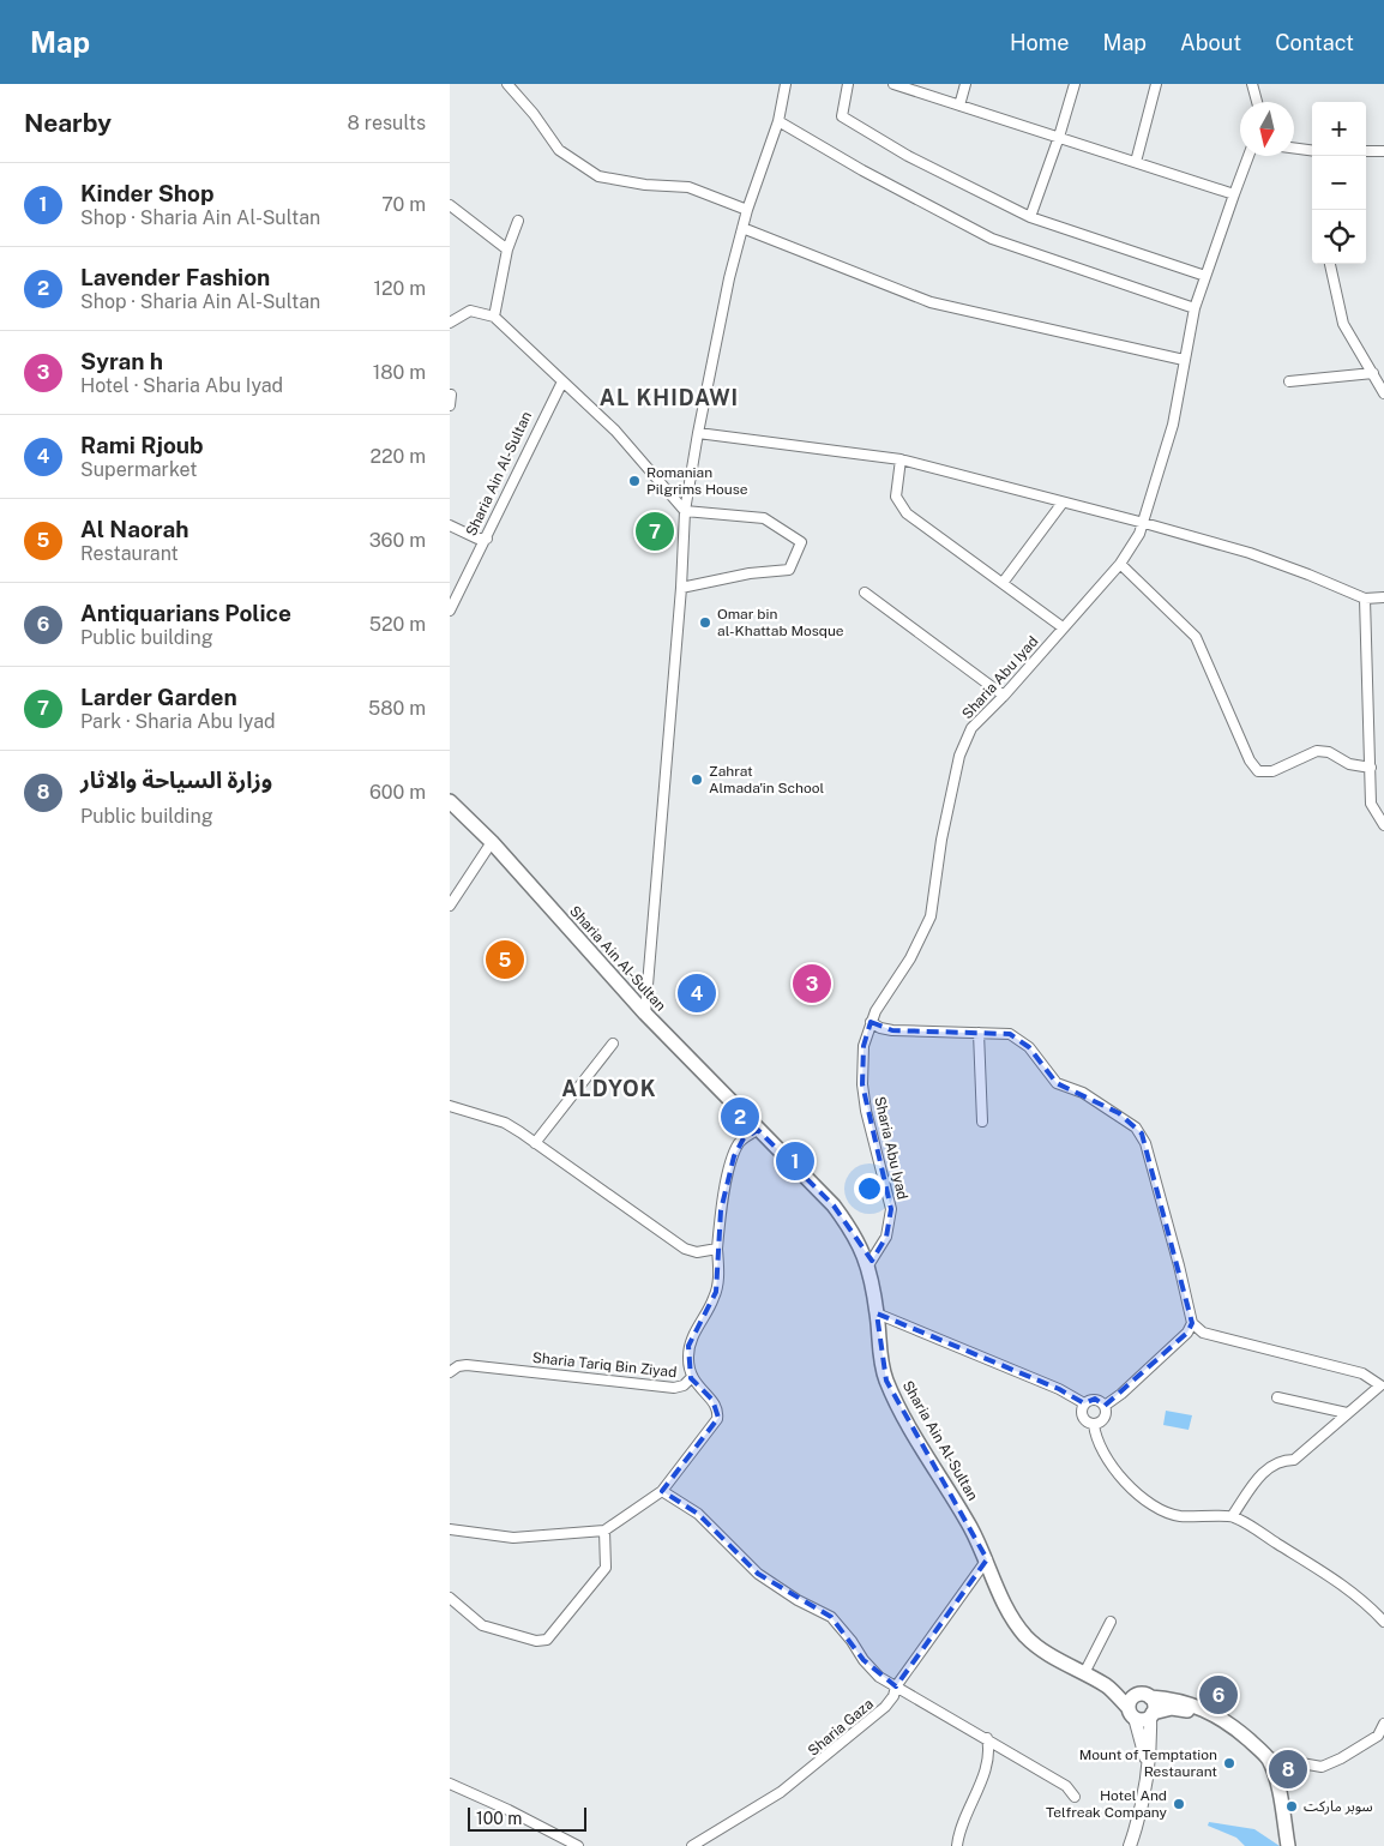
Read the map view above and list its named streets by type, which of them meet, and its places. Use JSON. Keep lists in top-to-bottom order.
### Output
{
  "streets": {
    "main road": ["Sharia Ain Al-Sultan"],
    "street": ["Sharia Abu Iyad", "Sharia Tariq Bin Ziyad", "Sharia Gaza"]
  },
  "crossings": [
    ["Sharia Ain Al-Sultan", "Sharia Abu Iyad"],
    ["Sharia Ain Al-Sultan", "Sharia Tariq Bin Ziyad"],
    ["Sharia Ain Al-Sultan", "Sharia Gaza"]
  ],
  "districts": ["AL KHIDAWI", "ALDYOK"],
  "places": [
    "Romanian Pilgrims House",
    "Omar bin al-Khattab Mosque",
    "Zahrat Almada'in School",
    "Mount of Temptation Restaurant",
    "Hotel And Telfreak Company",
    "سوبر ماركت"
  ],
  "scale_bar": "100 m",
  "north": "bottom",
  "page": {
    "header": "Map",
    "nav": [
      "Home",
      "Map",
      "About",
      "Contact"
    ],
    "heading": ["Nearby", "8 results"],
    "map_buttons": ["+", "−"],
    "list": [
      {
        "mark": "1",
        "name": "Kinder Shop",
        "note": "Shop · Sharia Ain Al-Sultan",
        "value": "70 m"
      },
      {
        "mark": "2",
        "name": "Lavender Fashion",
        "note": "Shop · Sharia Ain Al-Sultan",
        "value": "120 m"
      },
      {
        "mark": "3",
        "name": "Syran h",
        "note": "Hotel · Sharia Abu Iyad",
        "value": "180 m"
      },
      {
        "mark": "4",
        "name": "Rami Rjoub",
        "note": "Supermarket",
        "value": "220 m"
      },
      {
        "mark": "5",
        "name": "Al Naorah",
        "note": "Restaurant",
        "value": "360 m"
      },
      {
        "mark": "6",
        "name": "Antiquarians Police",
        "note": "Public building",
        "value": "520 m"
      },
      {
        "mark": "7",
        "name": "Larder Garden",
        "note": "Park · Sharia Abu Iyad",
        "value": "580 m"
      },
      {
        "mark": "8",
        "name": "وزارة السياحة والاثار",
        "note": "Public building",
        "value": "600 m"
      }
    ],
    "pins": [
      "7",
      "5",
      "3",
      "4",
      "2",
      "1",
      "6",
      "8"
    ],
    "scale": "100 m"
  }
}
